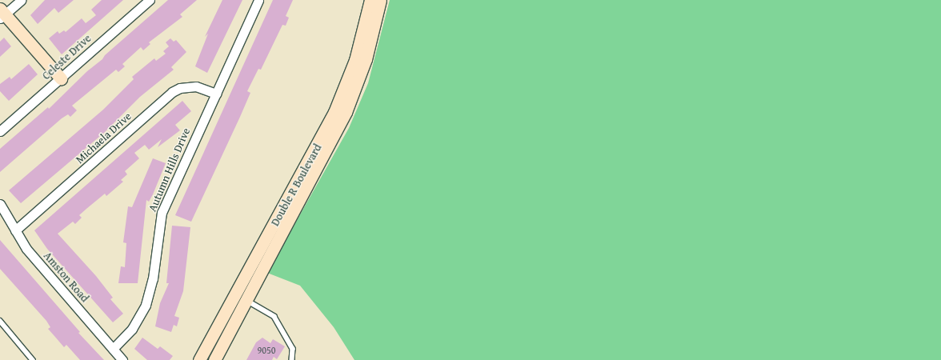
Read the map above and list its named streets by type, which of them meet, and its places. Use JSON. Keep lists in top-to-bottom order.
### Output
{
  "streets": {
    "main road": ["Double R Boulevard"],
    "street": [
      "Celeste Drive",
      "Michaela Drive",
      "Autumn Hills Drive",
      "Amston Road"
    ]
  },
  "crossings": [
    ["Michaela Drive", "Autumn Hills Drive"],
    ["Michaela Drive", "Amston Road"],
    ["Autumn Hills Drive", "Amston Road"]
  ],
  "house_numbers": ["9050"]
}
